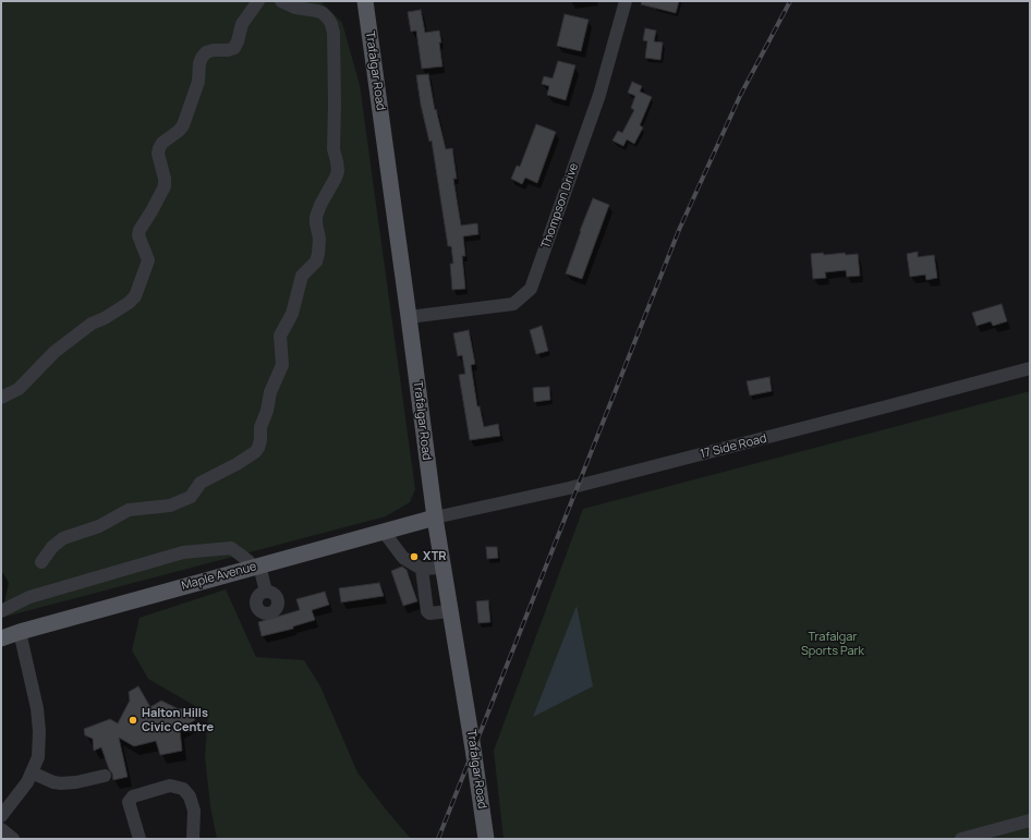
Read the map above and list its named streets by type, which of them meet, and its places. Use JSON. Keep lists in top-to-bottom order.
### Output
{
  "streets": {
    "main road": ["Trafalgar Road", "Maple Avenue"],
    "street": ["Thompson Drive", "17 Side Road"]
  },
  "crossings": [
    ["Trafalgar Road", "Thompson Drive"],
    ["Trafalgar Road", "17 Side Road"],
    ["Trafalgar Road", "Maple Avenue"],
    ["17 Side Road", "Maple Avenue"]
  ],
  "parks": ["Trafalgar Sports Park"],
  "places": ["XTR", "Halton Hills Civic Centre"]
}
